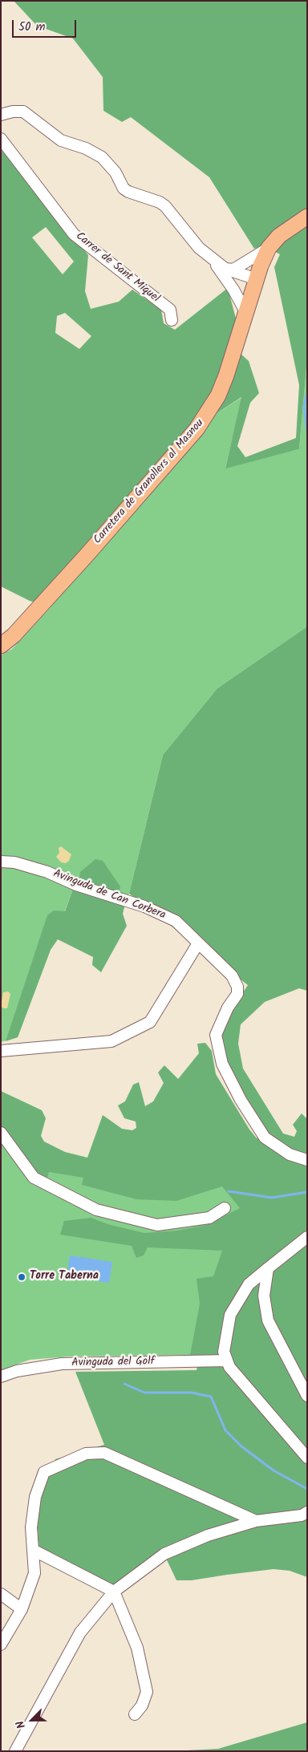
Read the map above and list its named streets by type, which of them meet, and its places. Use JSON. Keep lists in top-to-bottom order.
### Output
{
  "streets": {
    "main road": ["Carretera de Granollers al Masnou"],
    "street": ["Carrer de Sant Miquel", "Avinguda de Can Corbera", "Avinguda del Golf"]
  },
  "places": ["Torre Taberna"],
  "scale_bar": "50 m",
  "north": "bottom left"
}
